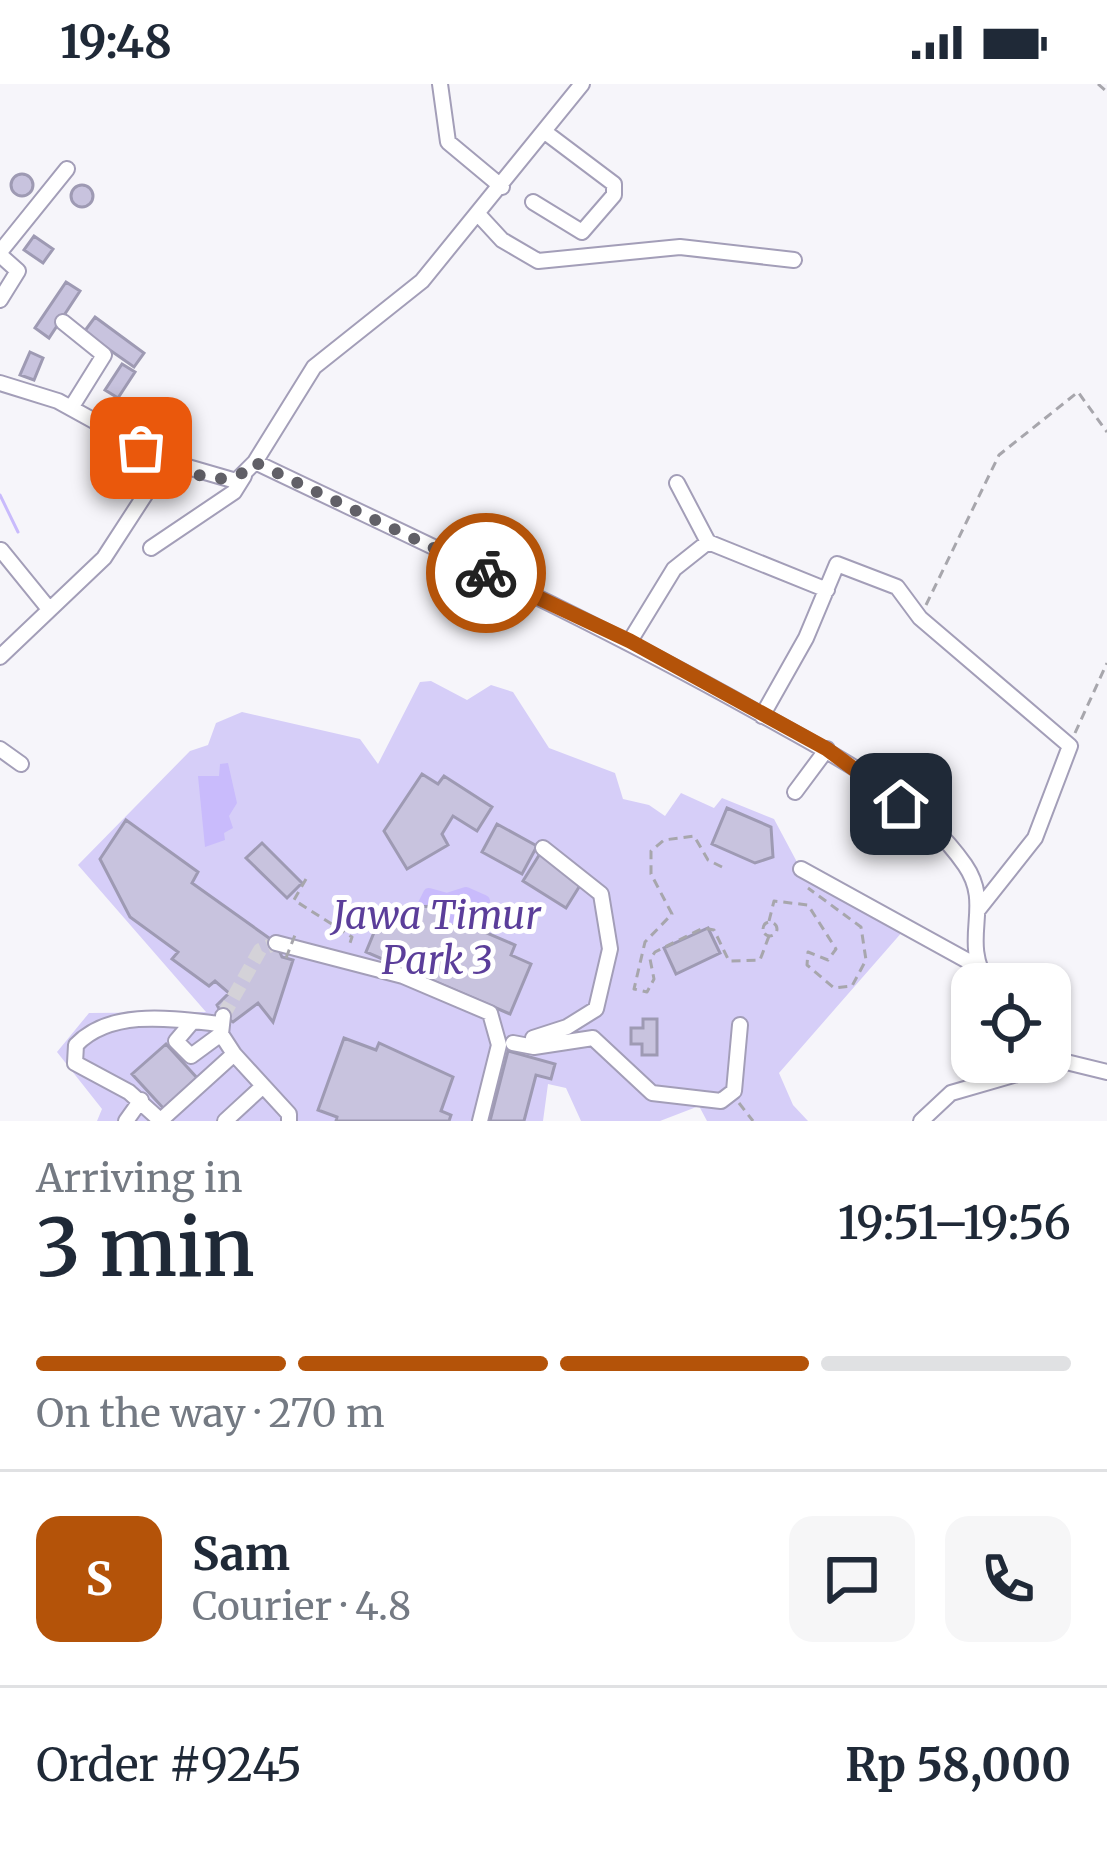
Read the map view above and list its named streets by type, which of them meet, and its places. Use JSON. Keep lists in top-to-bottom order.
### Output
{
  "parks": ["Jawa Timur Park 3"],
  "page": {
    "status": "19:48",
    "heading": ["3 min", "Arriving in", "19:51–19:56"],
    "panel": [
      "Sam",
      "Courier · 4.8",
      "Order #9245",
      "Rp 58,000"
    ],
    "bar": "On the way · 270 m",
    "round": "S"
  }
}
